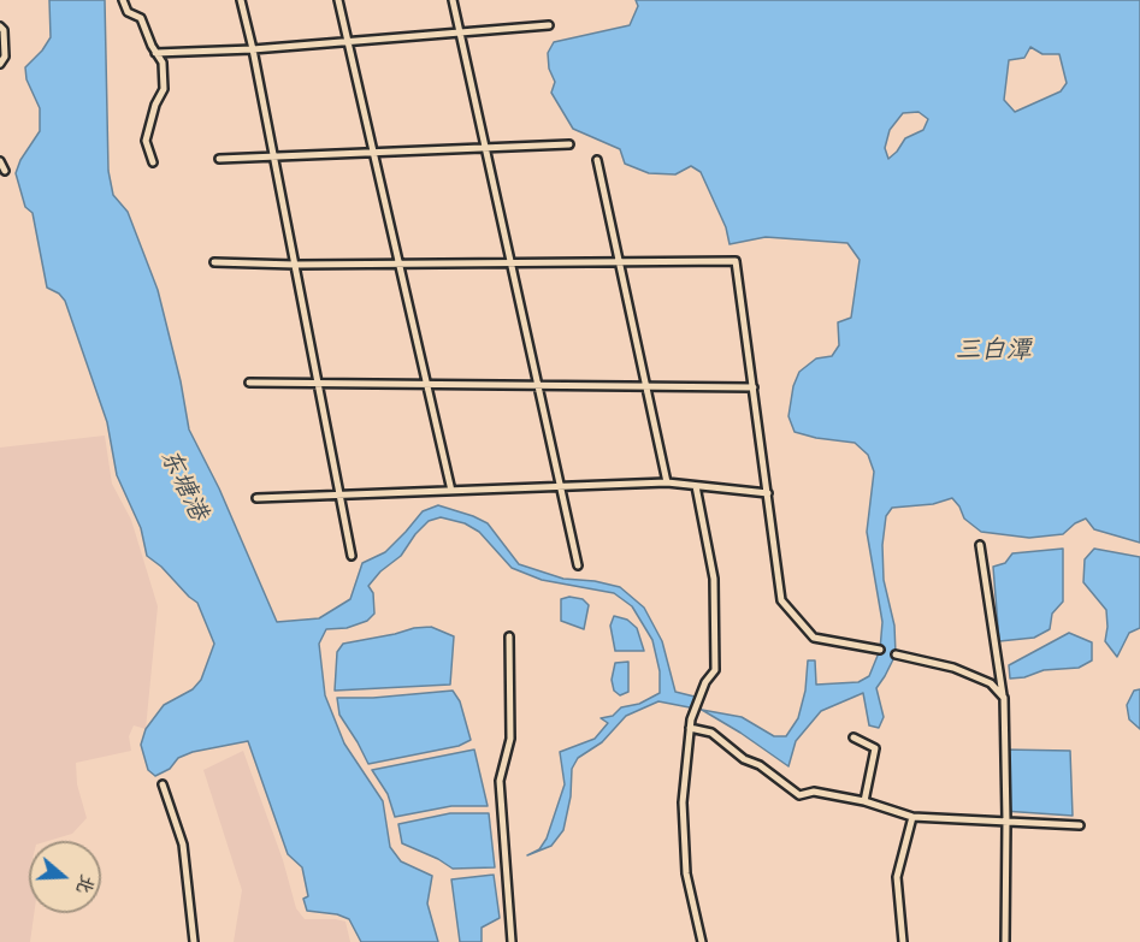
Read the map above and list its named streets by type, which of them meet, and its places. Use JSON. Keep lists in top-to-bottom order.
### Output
{
  "water": ["三白潭", "东塘港"],
  "north": "right"
}
